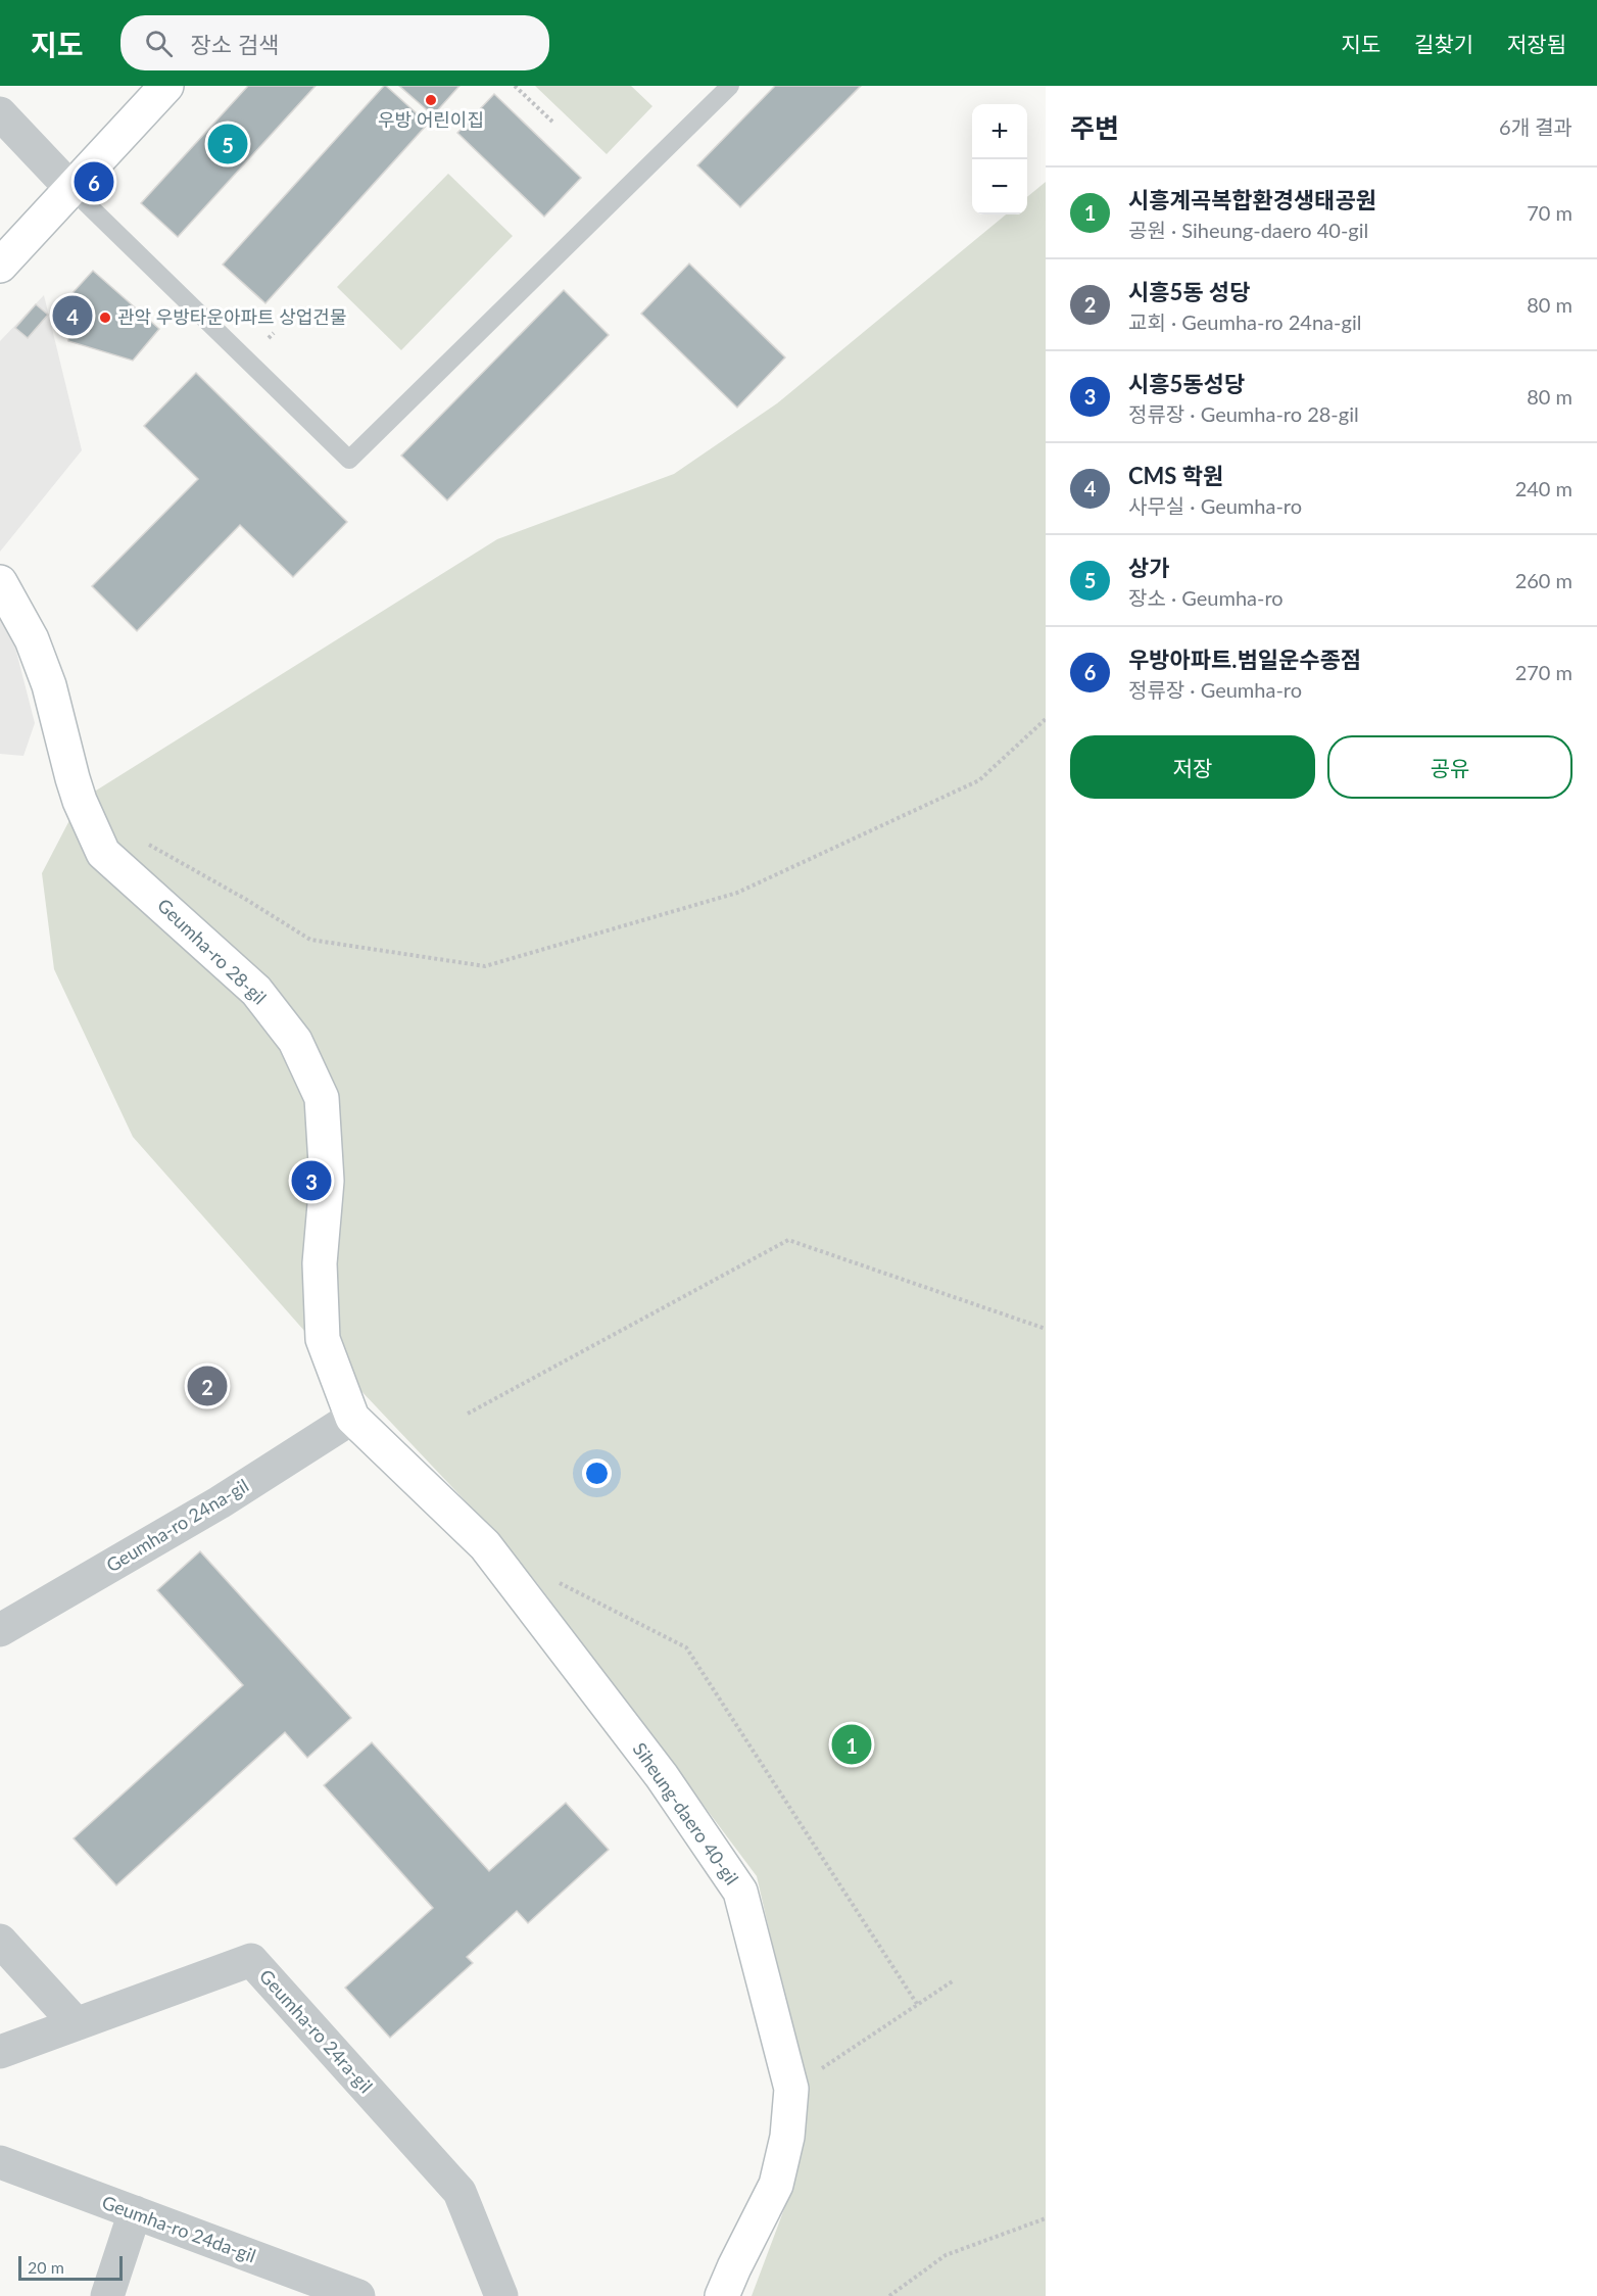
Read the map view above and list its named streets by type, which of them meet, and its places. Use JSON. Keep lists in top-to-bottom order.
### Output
{
  "streets": {
    "street": [
      "Geumha-ro 28-gil",
      "Geumha-ro 24na-gil",
      "Siheung-daero 40-gil",
      "Geumha-ro 24ra-gil",
      "Geumha-ro 24da-gil"
    ]
  },
  "crossings": [
    ["Geumha-ro 28-gil", "Geumha-ro 24na-gil"],
    ["Geumha-ro 28-gil", "Siheung-daero 40-gil"],
    ["Geumha-ro 24na-gil", "Siheung-daero 40-gil"]
  ],
  "places": ["우방 어린이집", "관악 우방타운아파트 상업건물"],
  "scale_bar": "20 m",
  "page": {
    "header": "지도",
    "search": "장소 검색",
    "nav": ["지도", "길찾기", "저장됨"],
    "heading": ["주변", "6개 결과"],
    "map_buttons": ["+", "−"],
    "pins": [
      "5",
      "6",
      "4",
      "3",
      "2",
      "1"
    ],
    "list": [
      {
        "mark": "1",
        "name": "시흥계곡복합환경생태공원",
        "note": "공원 · Siheung-daero 40-gil",
        "value": "70 m"
      },
      {
        "mark": "2",
        "name": "시흥5동 성당",
        "note": "교회 · Geumha-ro 24na-gil",
        "value": "80 m"
      },
      {
        "mark": "3",
        "name": "시흥5동성당",
        "note": "정류장 · Geumha-ro 28-gil",
        "value": "80 m"
      },
      {
        "mark": "4",
        "name": "CMS 학원",
        "note": "사무실 · Geumha-ro",
        "value": "240 m"
      },
      {
        "mark": "5",
        "name": "상가",
        "note": "장소 · Geumha-ro",
        "value": "260 m"
      },
      {
        "mark": "6",
        "name": "우방아파트.범일운수종점",
        "note": "정류장 · Geumha-ro",
        "value": "270 m"
      }
    ],
    "buttons": ["저장", "공유"],
    "scale": "20 m"
  }
}
